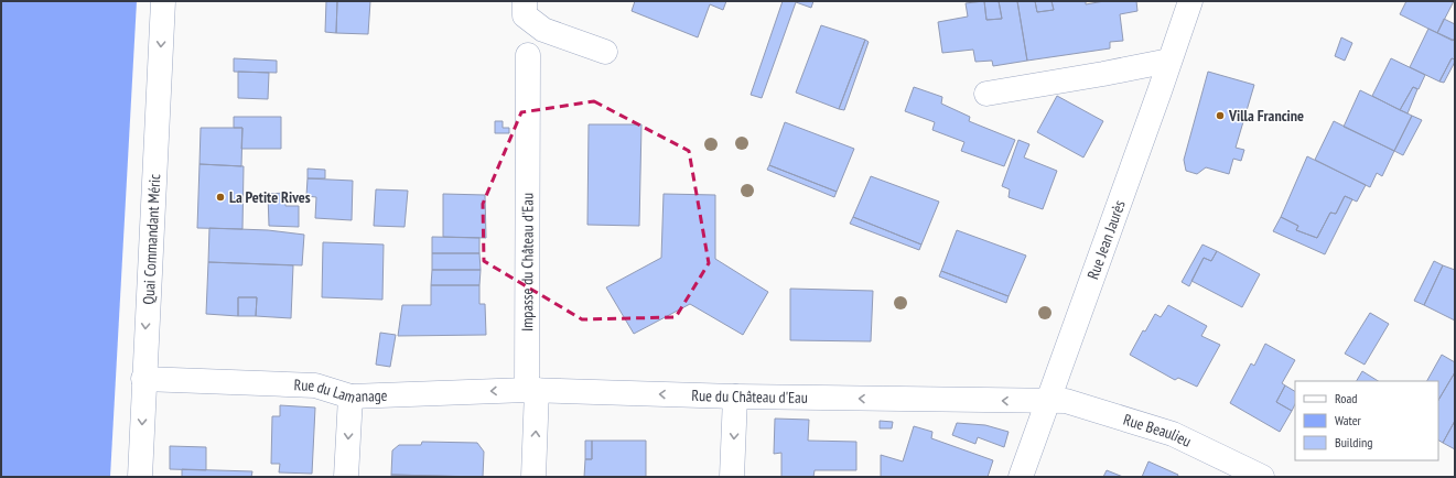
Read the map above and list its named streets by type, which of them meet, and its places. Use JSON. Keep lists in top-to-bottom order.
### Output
{
  "streets": {
    "street": [
      "Quai Commandant Méric",
      "Rue Jean Jaurès",
      "Impasse du Château d'Eau",
      "Rue du Lamanage",
      "Rue du Château d'Eau",
      "Rue Beaulieu"
    ]
  },
  "crossings": [
    ["Quai Commandant Méric", "Rue du Lamanage"],
    ["Rue Jean Jaurès", "Rue du Château d'Eau"],
    ["Rue Jean Jaurès", "Rue Beaulieu"],
    ["Impasse du Château d'Eau", "Rue du Lamanage"],
    ["Impasse du Château d'Eau", "Rue du Château d'Eau"],
    ["Rue du Lamanage", "Rue du Château d'Eau"],
    ["Rue du Château d'Eau", "Rue Beaulieu"]
  ],
  "one_way": ["Quai Commandant Méric", "Rue du Lamanage", "Rue du Château d'Eau"],
  "places": ["Villa Francine", "La Petite Rives"],
  "legend": ["Road", "Water", "Building"]
}
